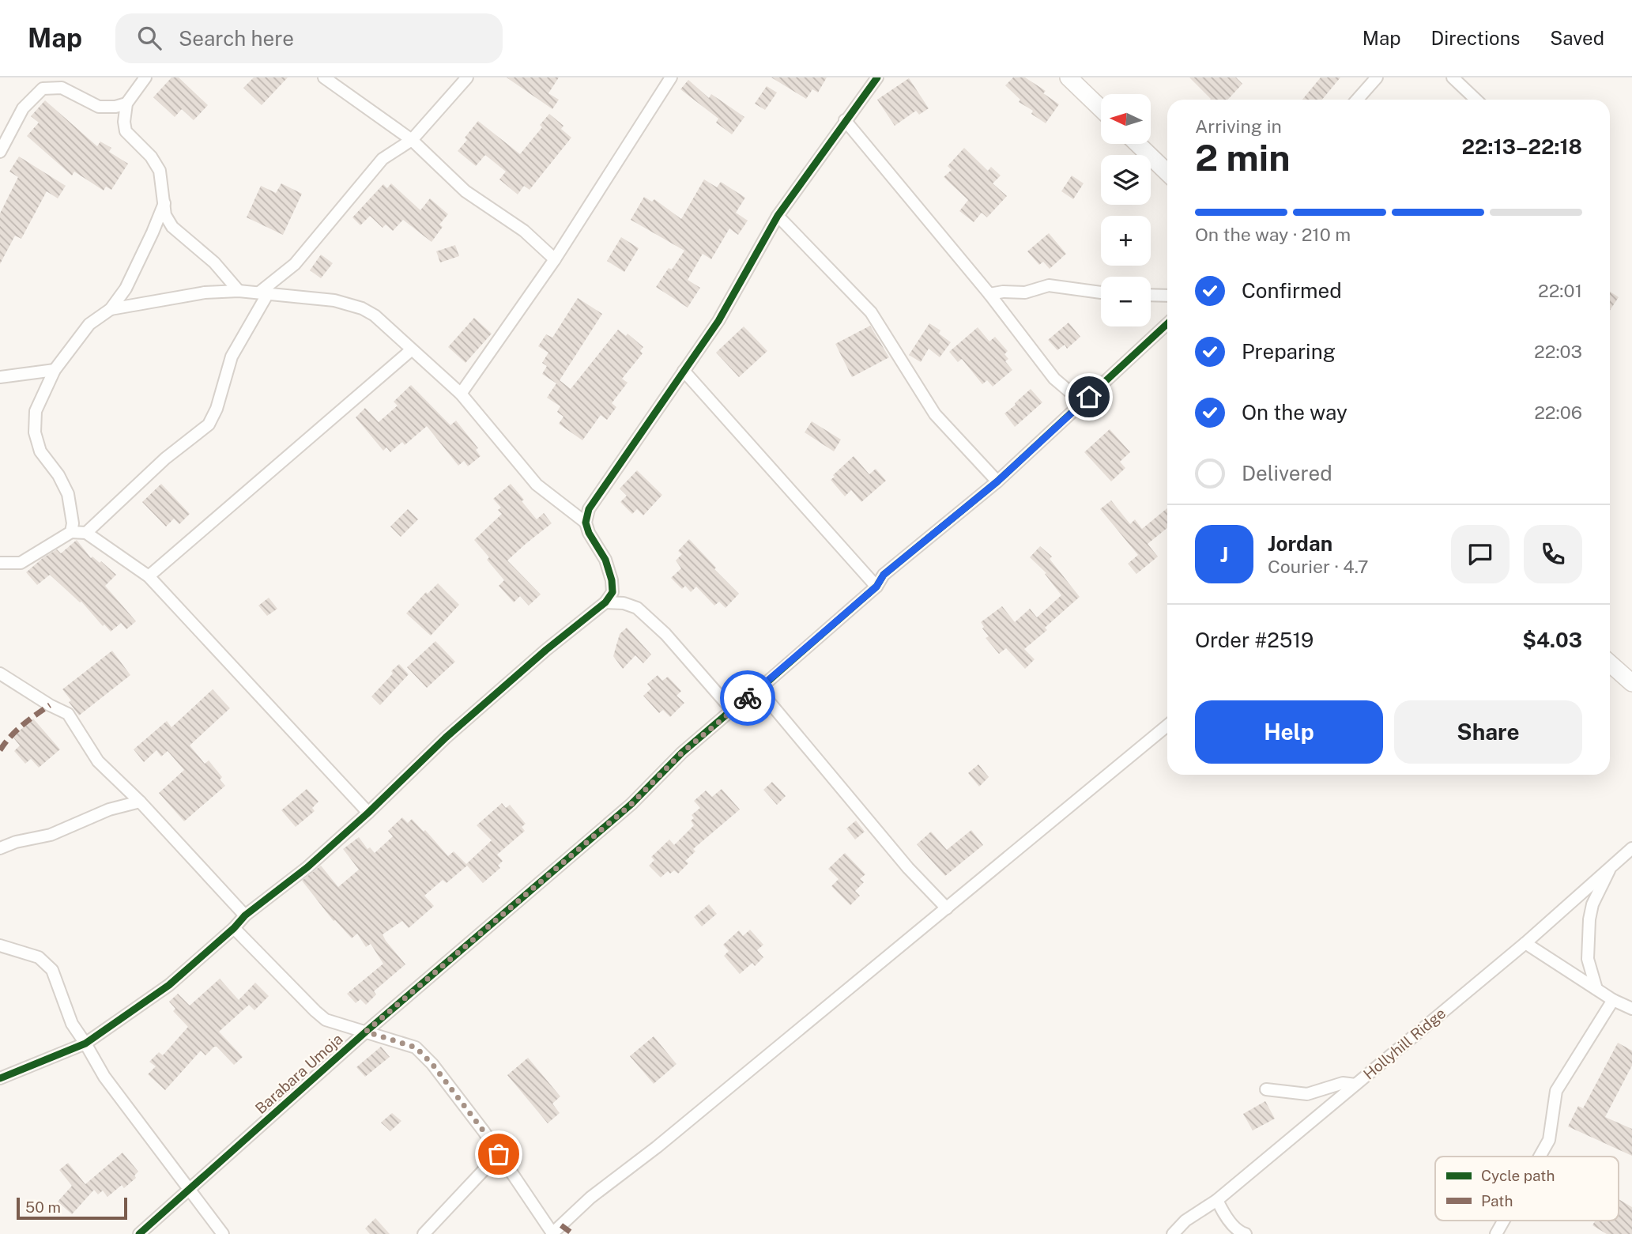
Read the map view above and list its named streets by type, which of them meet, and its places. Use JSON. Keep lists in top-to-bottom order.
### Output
{
  "streets": {
    "street": ["Hollyhill Ridge", "Barabara Umoja"]
  },
  "legend": ["Cycle path", "Path"],
  "scale_bar": "50 m",
  "north": "left",
  "page": {
    "header": "Map",
    "search": "Search here",
    "nav": ["Map", "Directions", "Saved"],
    "map_buttons": ["+", "−"],
    "heading": ["2 min", "Arriving in", "22:13–22:18"],
    "panel": [
      "Jordan",
      "Courier · 4.7",
      "Order #2519",
      "$4.03"
    ],
    "bar": "On the way · 210 m",
    "list": [
      ["Confirmed", "22:01"],
      ["Preparing", "22:03"],
      ["On the way", "22:06"],
      "Delivered"
    ],
    "round": "J",
    "buttons": ["Help", "Share"],
    "scale": "50 m"
  }
}
